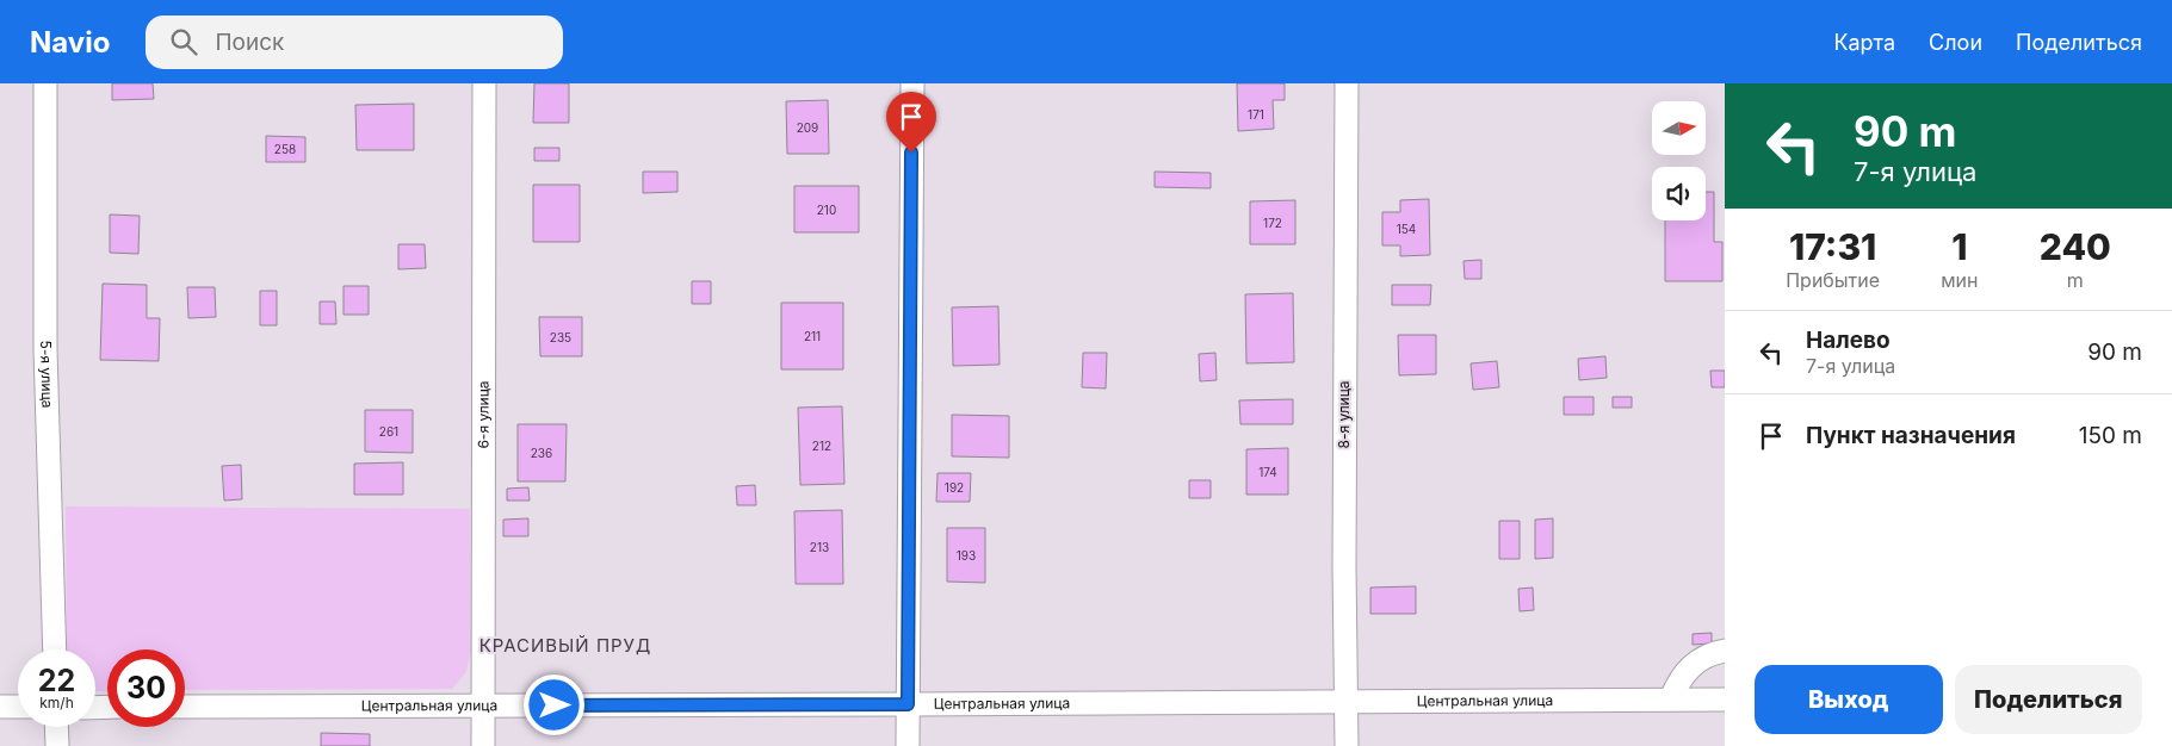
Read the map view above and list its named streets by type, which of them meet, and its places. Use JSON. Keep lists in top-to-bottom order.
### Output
{
  "streets": {
    "street": [
      "5-я улица",
      "6-я улица",
      "8-я улица",
      "Центральная улица"
    ]
  },
  "crossings": [
    ["6-я улица", "Центральная улица"],
    ["8-я улица", "Центральная улица"]
  ],
  "districts": ["КРАСИВЫЙ ПРУД"],
  "house_numbers": [
    "171",
    "209",
    "258",
    "210",
    "172",
    "154",
    "211",
    "235",
    "261",
    "212",
    "236",
    "174",
    "192",
    "213",
    "193"
  ],
  "north": "right",
  "page": {
    "header": "Navio",
    "search": "Поиск",
    "nav": ["Карта", "Слои", "Поделиться"],
    "turn": ["90 m", "7-я улица"],
    "eta": [
      "17:31",
      "Прибытие",
      "1",
      "мин",
      "240",
      "m"
    ],
    "list": [
      {
        "name": "Налево",
        "note": "7-я улица",
        "value": "90 m"
      },
      {
        "name": "Пункт назначения",
        "value": "150 m"
      }
    ],
    "speed": "22 km/h",
    "limit": "30",
    "buttons": ["Выход", "Поделиться"]
  }
}
